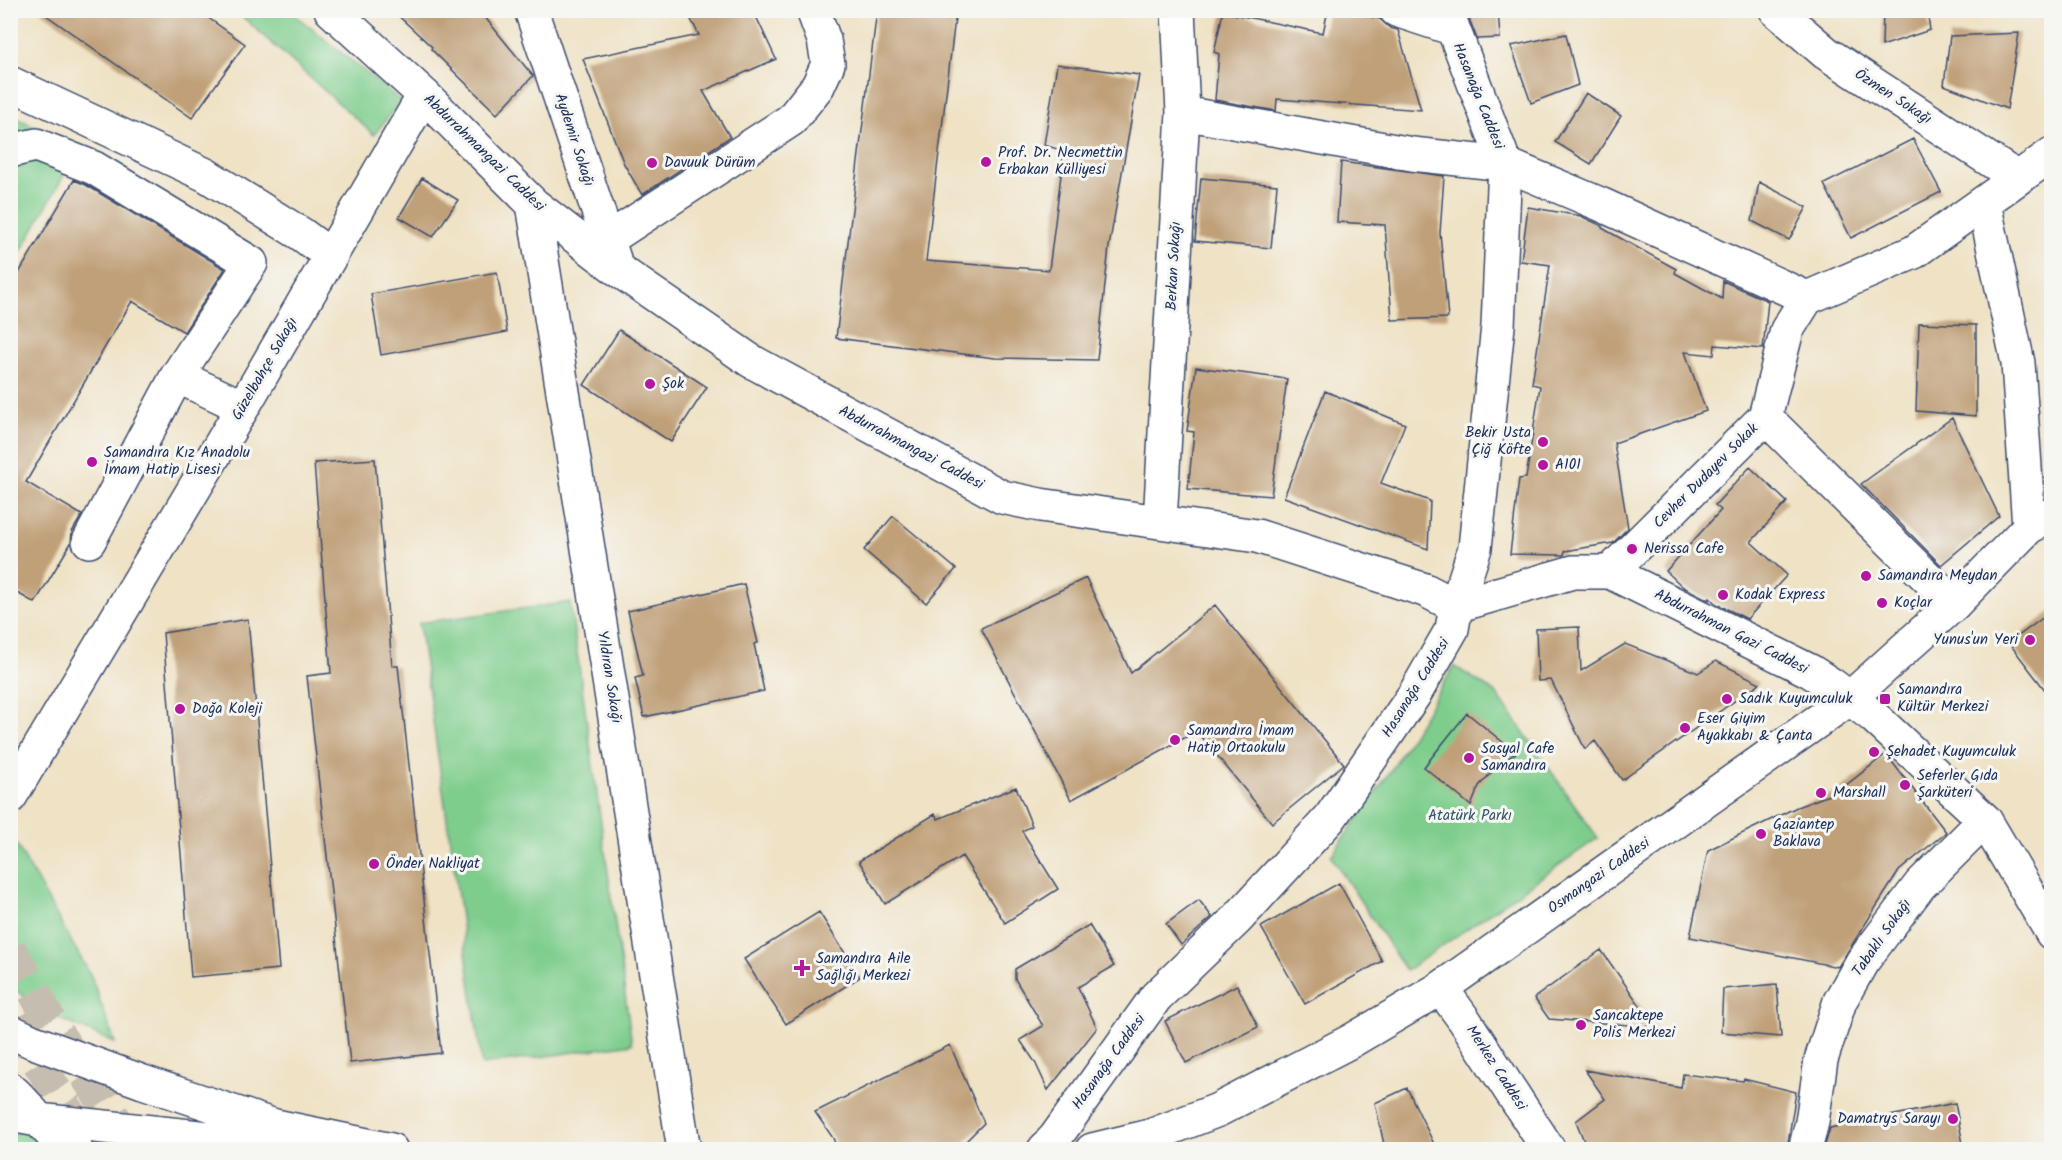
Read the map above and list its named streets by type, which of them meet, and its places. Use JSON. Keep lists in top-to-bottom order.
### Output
{
  "streets": {
    "street": [
      "Hasanağa Caddesi",
      "Özmen Sokağı",
      "Aydemir Sokağı",
      "Abdurrahmangazi Caddesi",
      "Berkan Sokağı",
      "Güzelbahçe Sokağı",
      "Cevher Dudayev Sokak",
      "Abdurrahman Gazi Caddesi",
      "Yıldıran Sokağı",
      "Osmangazi Caddesi",
      "Tabaklı Sokağı",
      "Merkez Caddesi"
    ]
  },
  "crossings": [
    ["Hasanağa Caddesi", "Abdurrahmangazi Caddesi"],
    ["Aydemir Sokağı", "Abdurrahmangazi Caddesi"],
    ["Abdurrahmangazi Caddesi", "Berkan Sokağı"],
    ["Abdurrahmangazi Caddesi", "Güzelbahçe Sokağı"],
    ["Abdurrahmangazi Caddesi", "Yıldıran Sokağı"],
    ["Cevher Dudayev Sokak", "Abdurrahman Gazi Caddesi"],
    ["Abdurrahman Gazi Caddesi", "Osmangazi Caddesi"],
    ["Osmangazi Caddesi", "Merkez Caddesi"]
  ],
  "parks": ["Atatürk Parkı"],
  "places": {
    "other": [
      "Prof. Dr. Necmettin Erbakan Külliyesi",
      "Davuuk Dürüm",
      "Şok",
      "Bekir Usta Çiğ Köfte",
      "Samandıra Kız Anadolu İmam Hatip Lisesi",
      "A101",
      "Nerissa Cafe",
      "Samandıra Meydan",
      "Kodak Express",
      "Koçlar",
      "Yunus'un Yeri",
      "Sadık Kuyumculuk",
      "Doğa Koleji",
      "Eser Giyim Ayakkabı & Çanta",
      "Samandıra İmam Hatip Ortaokulu",
      "Şehadet Kuyumculuk",
      "Sosyal Cafe Samandıra",
      "Seferler Gıda Şarküteri",
      "Marshall",
      "Gaziantep Baklava",
      "Önder Nakliyat",
      "Sancaktepe Polis Merkezi",
      "Damatrys Sarayı"
    ],
    "transit": ["Samandıra Kültür Merkezi"],
    "health": ["Samandıra Aile Sağlığı Merkezi"]
  }
}
